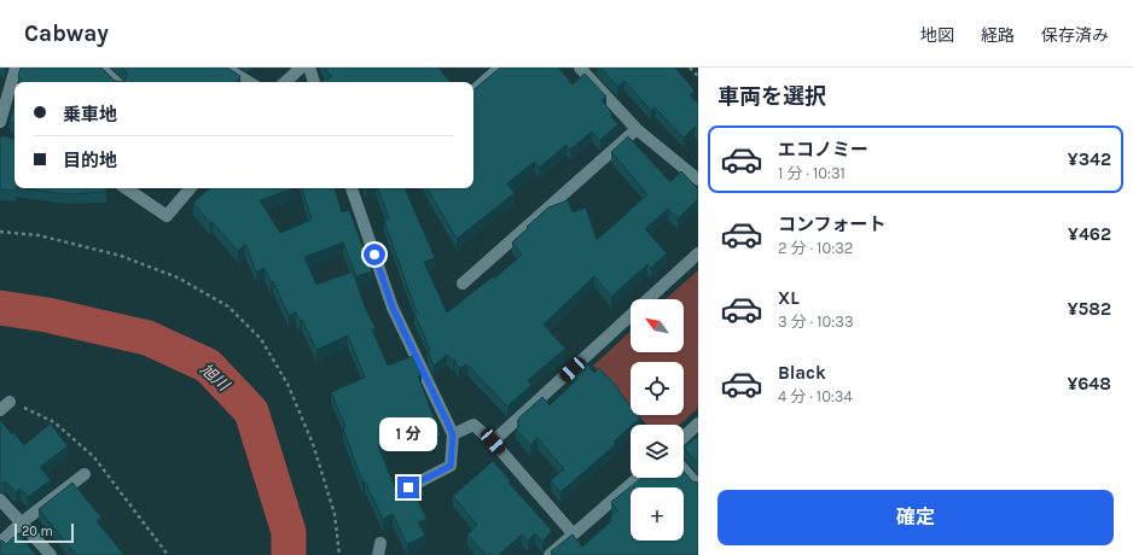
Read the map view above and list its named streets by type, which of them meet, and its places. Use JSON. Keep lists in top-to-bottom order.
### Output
{
  "water": ["旭川"],
  "scale_bar": "20 m",
  "north": "top left",
  "page": {
    "header": "Cabway",
    "nav": ["地図", "経路", "保存済み"],
    "heading": "車両を選択",
    "banner": ["乗車地", "目的地"],
    "list": [
      {
        "name": "エコノミー",
        "note": "1 分 · 10:31",
        "value": "¥342"
      },
      {
        "name": "コンフォート",
        "note": "2 分 · 10:32",
        "value": "¥462"
      },
      {
        "name": "XL",
        "note": "3 分 · 10:33",
        "value": "¥582"
      },
      {
        "name": "Black",
        "note": "4 分 · 10:34",
        "value": "¥648"
      }
    ],
    "map_buttons": "+",
    "bubble": "1 分",
    "buttons": "確定",
    "scale": "20 m"
  }
}
